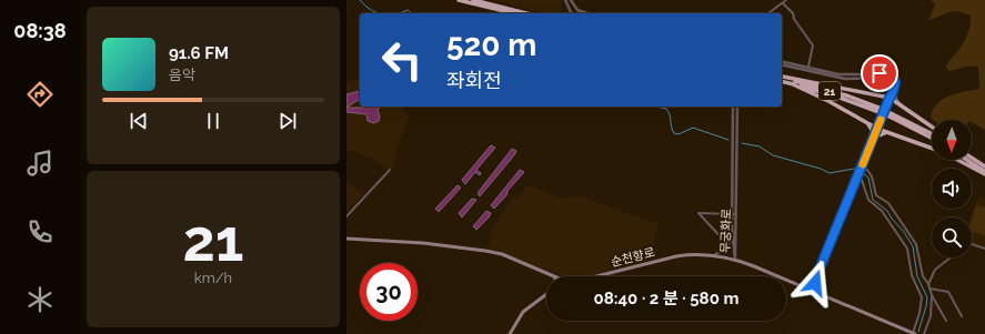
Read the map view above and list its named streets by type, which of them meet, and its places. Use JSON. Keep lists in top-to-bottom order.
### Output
{
  "streets": {
    "highway": ["21"],
    "main road": ["순천향로"],
    "street": ["무궁화로"]
  },
  "crossings": [
    ["무궁화로", "순천향로"]
  ],
  "north": "bottom",
  "page": {
    "tabs": "08:38",
    "turn": ["520 m", "좌회전"],
    "song": ["91.6 FM", "음악"],
    "tile": ["21", "km/h"],
    "limit": "30",
    "trip": "08:40 · 2 분 · 580 m"
  }
}
